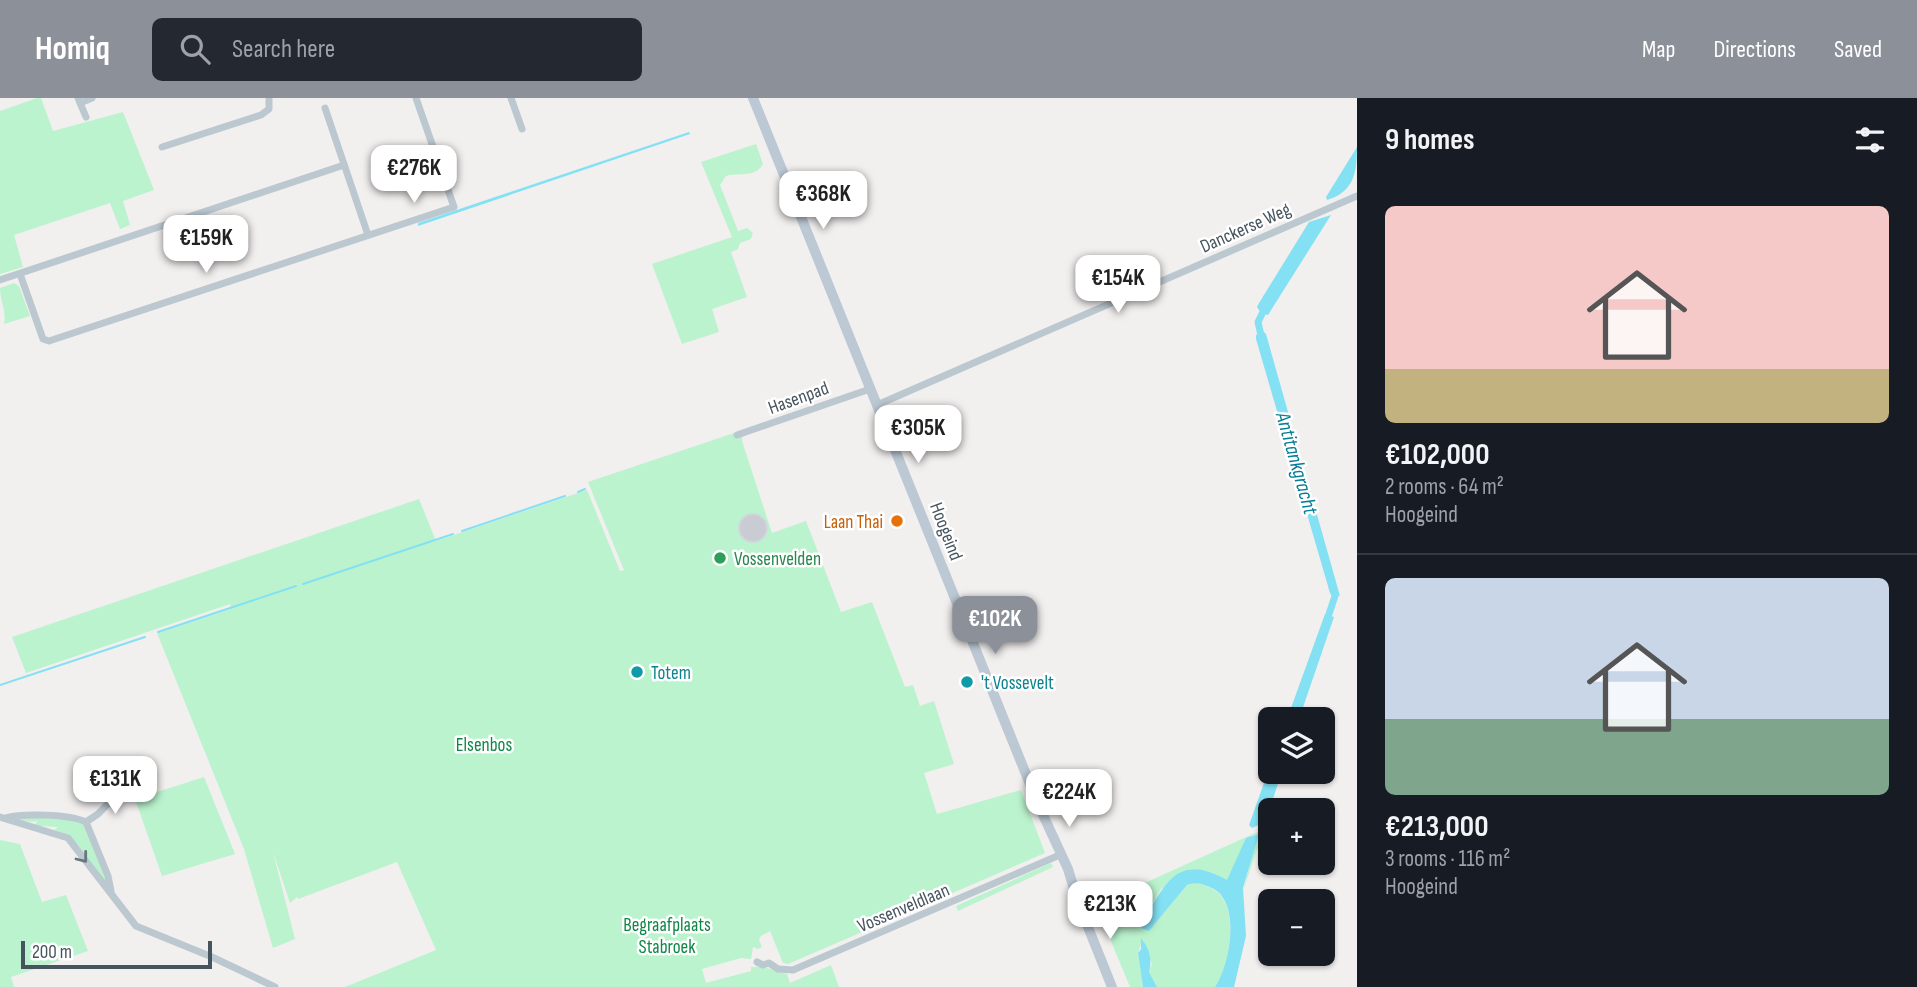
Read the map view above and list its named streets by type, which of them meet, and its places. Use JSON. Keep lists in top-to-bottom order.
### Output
{
  "streets": {
    "main road": ["Hoogeind"],
    "street": ["Danckerse Weg", "Hasenpad", "Vossenveldlaan"]
  },
  "crossings": [
    ["Danckerse Weg", "Hoogeind"],
    ["Hasenpad", "Hoogeind"],
    ["Hoogeind", "Vossenveldlaan"]
  ],
  "water": ["Antitankgracht"],
  "parks": ["Elsenbos", "Begraafplaats Stabroek"],
  "places": [
    "Laan Thai",
    "Vossenvelden",
    "Totem",
    "'t Vossevelt"
  ],
  "scale_bar": "200 m",
  "page": {
    "header": "Homiq",
    "search": "Search here",
    "nav": ["Map", "Directions", "Saved"],
    "heading": "9 homes",
    "price": [
      "€276K",
      "€368K",
      "€159K",
      "€154K",
      "€305K",
      "€102K",
      "€131K",
      "€224K",
      "€213K"
    ],
    "list": [
      {
        "name": "€102,000",
        "note": "2 rooms · 64 m² · Hoogeind"
      },
      {
        "name": "€213,000",
        "note": "3 rooms · 116 m² · Hoogeind"
      }
    ],
    "map_buttons": ["+", "−"],
    "scale": "200 m"
  }
}
